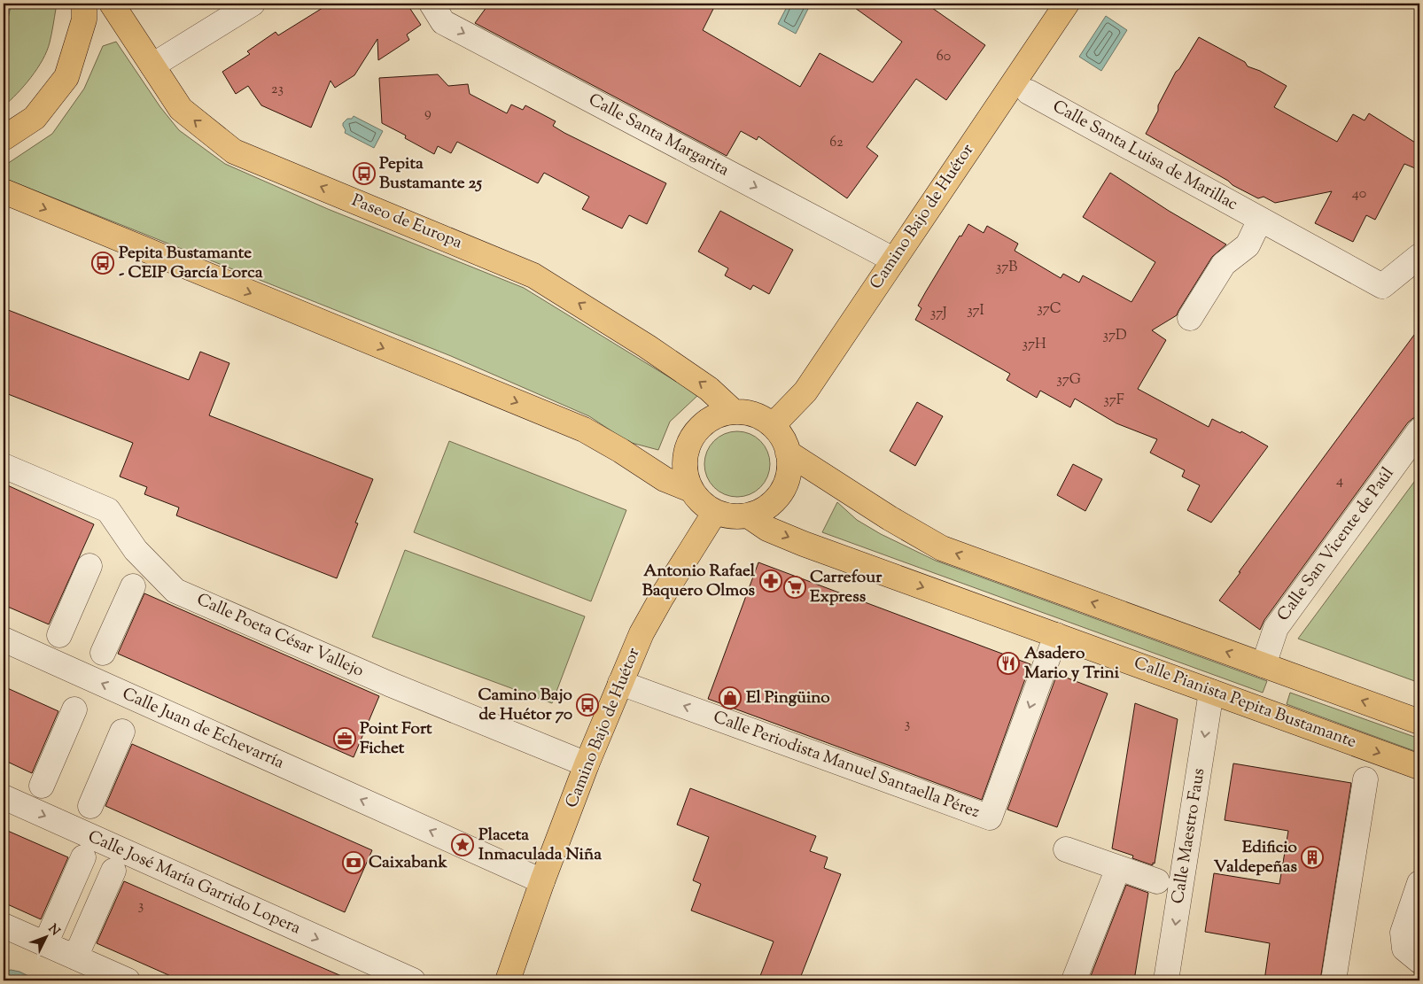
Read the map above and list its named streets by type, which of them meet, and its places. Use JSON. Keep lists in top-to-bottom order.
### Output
{
  "streets": {
    "main road": ["Camino Bajo de Huétor", "Paseo de Europa", "Calle Pianista Pepita Bustamante"],
    "street": [
      "Calle Santa Margarita",
      "Calle Santa Luisa de Marillac",
      "Calle San Vicente de Paúl",
      "Calle Poeta César Vallejo",
      "Calle Juan de Echevarría",
      "Calle Periodista Manuel Santaella Pérez",
      "Calle Maestro Faus",
      "Calle José María Garrido Lopera"
    ]
  },
  "crossings": [
    ["Calle Santa Margarita", "Camino Bajo de Huétor"],
    ["Camino Bajo de Huétor", "Paseo de Europa"],
    ["Camino Bajo de Huétor", "Calle Poeta César Vallejo"],
    ["Camino Bajo de Huétor", "Calle Pianista Pepita Bustamante"],
    ["Camino Bajo de Huétor", "Calle Juan de Echevarría"],
    ["Camino Bajo de Huétor", "Calle Periodista Manuel Santaella Pérez"],
    ["Paseo de Europa", "Calle Pianista Pepita Bustamante"],
    ["Calle Pianista Pepita Bustamante", "Calle Periodista Manuel Santaella Pérez"],
    ["Calle Pianista Pepita Bustamante", "Calle Maestro Faus"]
  ],
  "one_way": ["Calle Santa Margarita", "Calle Juan de Echevarría"],
  "places": {
    "bus stop": ["Pepita Bustamante 25", "Pepita Bustamante - CEIP García Lorca", "Camino Bajo de Huétor 70"],
    "pharmacy": ["Antonio Rafael Baquero Olmos"],
    "supermarket": ["Carrefour Express"],
    "restaurant": ["Asadero Mario y Trini"],
    "shop": ["El Pingüino"],
    "office": ["Point Fort Fichet"],
    "place": ["Placeta Inmaculada Niña"],
    "building": ["Edificio Valdepeñas"],
    "bank": ["Caixabank"]
  },
  "house_numbers": [
    "60",
    "23",
    "9",
    "62",
    "40",
    "37B",
    "37C",
    "37I",
    "37J",
    "37D",
    "37H",
    "37G",
    "37F",
    "4",
    "3",
    "3"
  ],
  "north": "top right"
}
